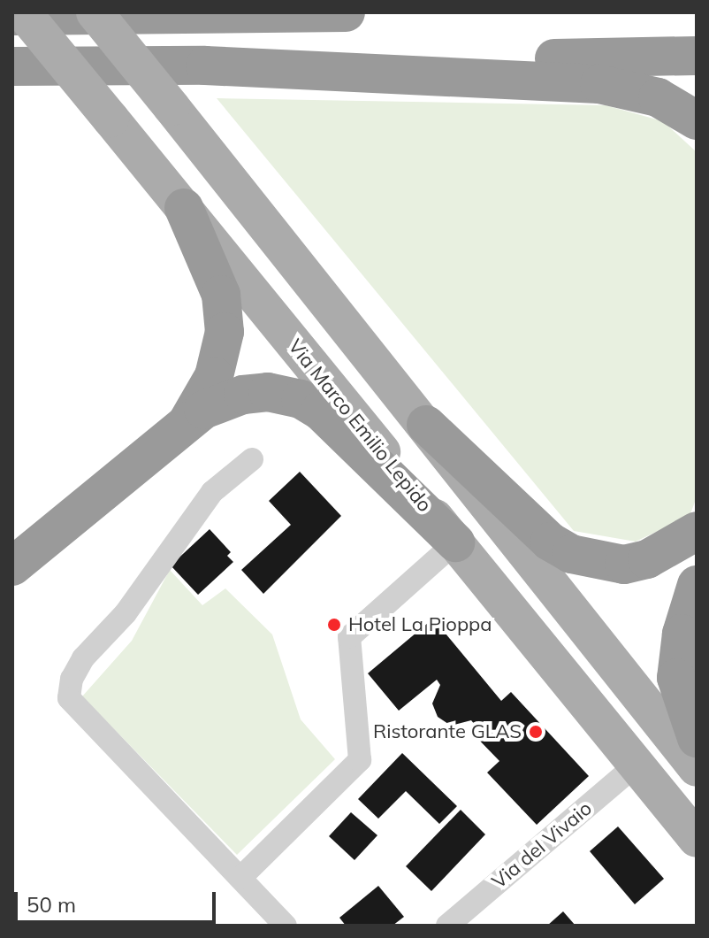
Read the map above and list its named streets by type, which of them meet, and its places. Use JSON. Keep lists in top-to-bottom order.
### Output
{
  "streets": {
    "main road": ["Via Marco Emilio Lepido"],
    "street": ["Via del Vivaio"]
  },
  "crossings": [
    ["Via Marco Emilio Lepido", "Via del Vivaio"]
  ],
  "places": ["Hotel La Pioppa", "Ristorante GLAS"],
  "scale_bar": "50 m"
}
